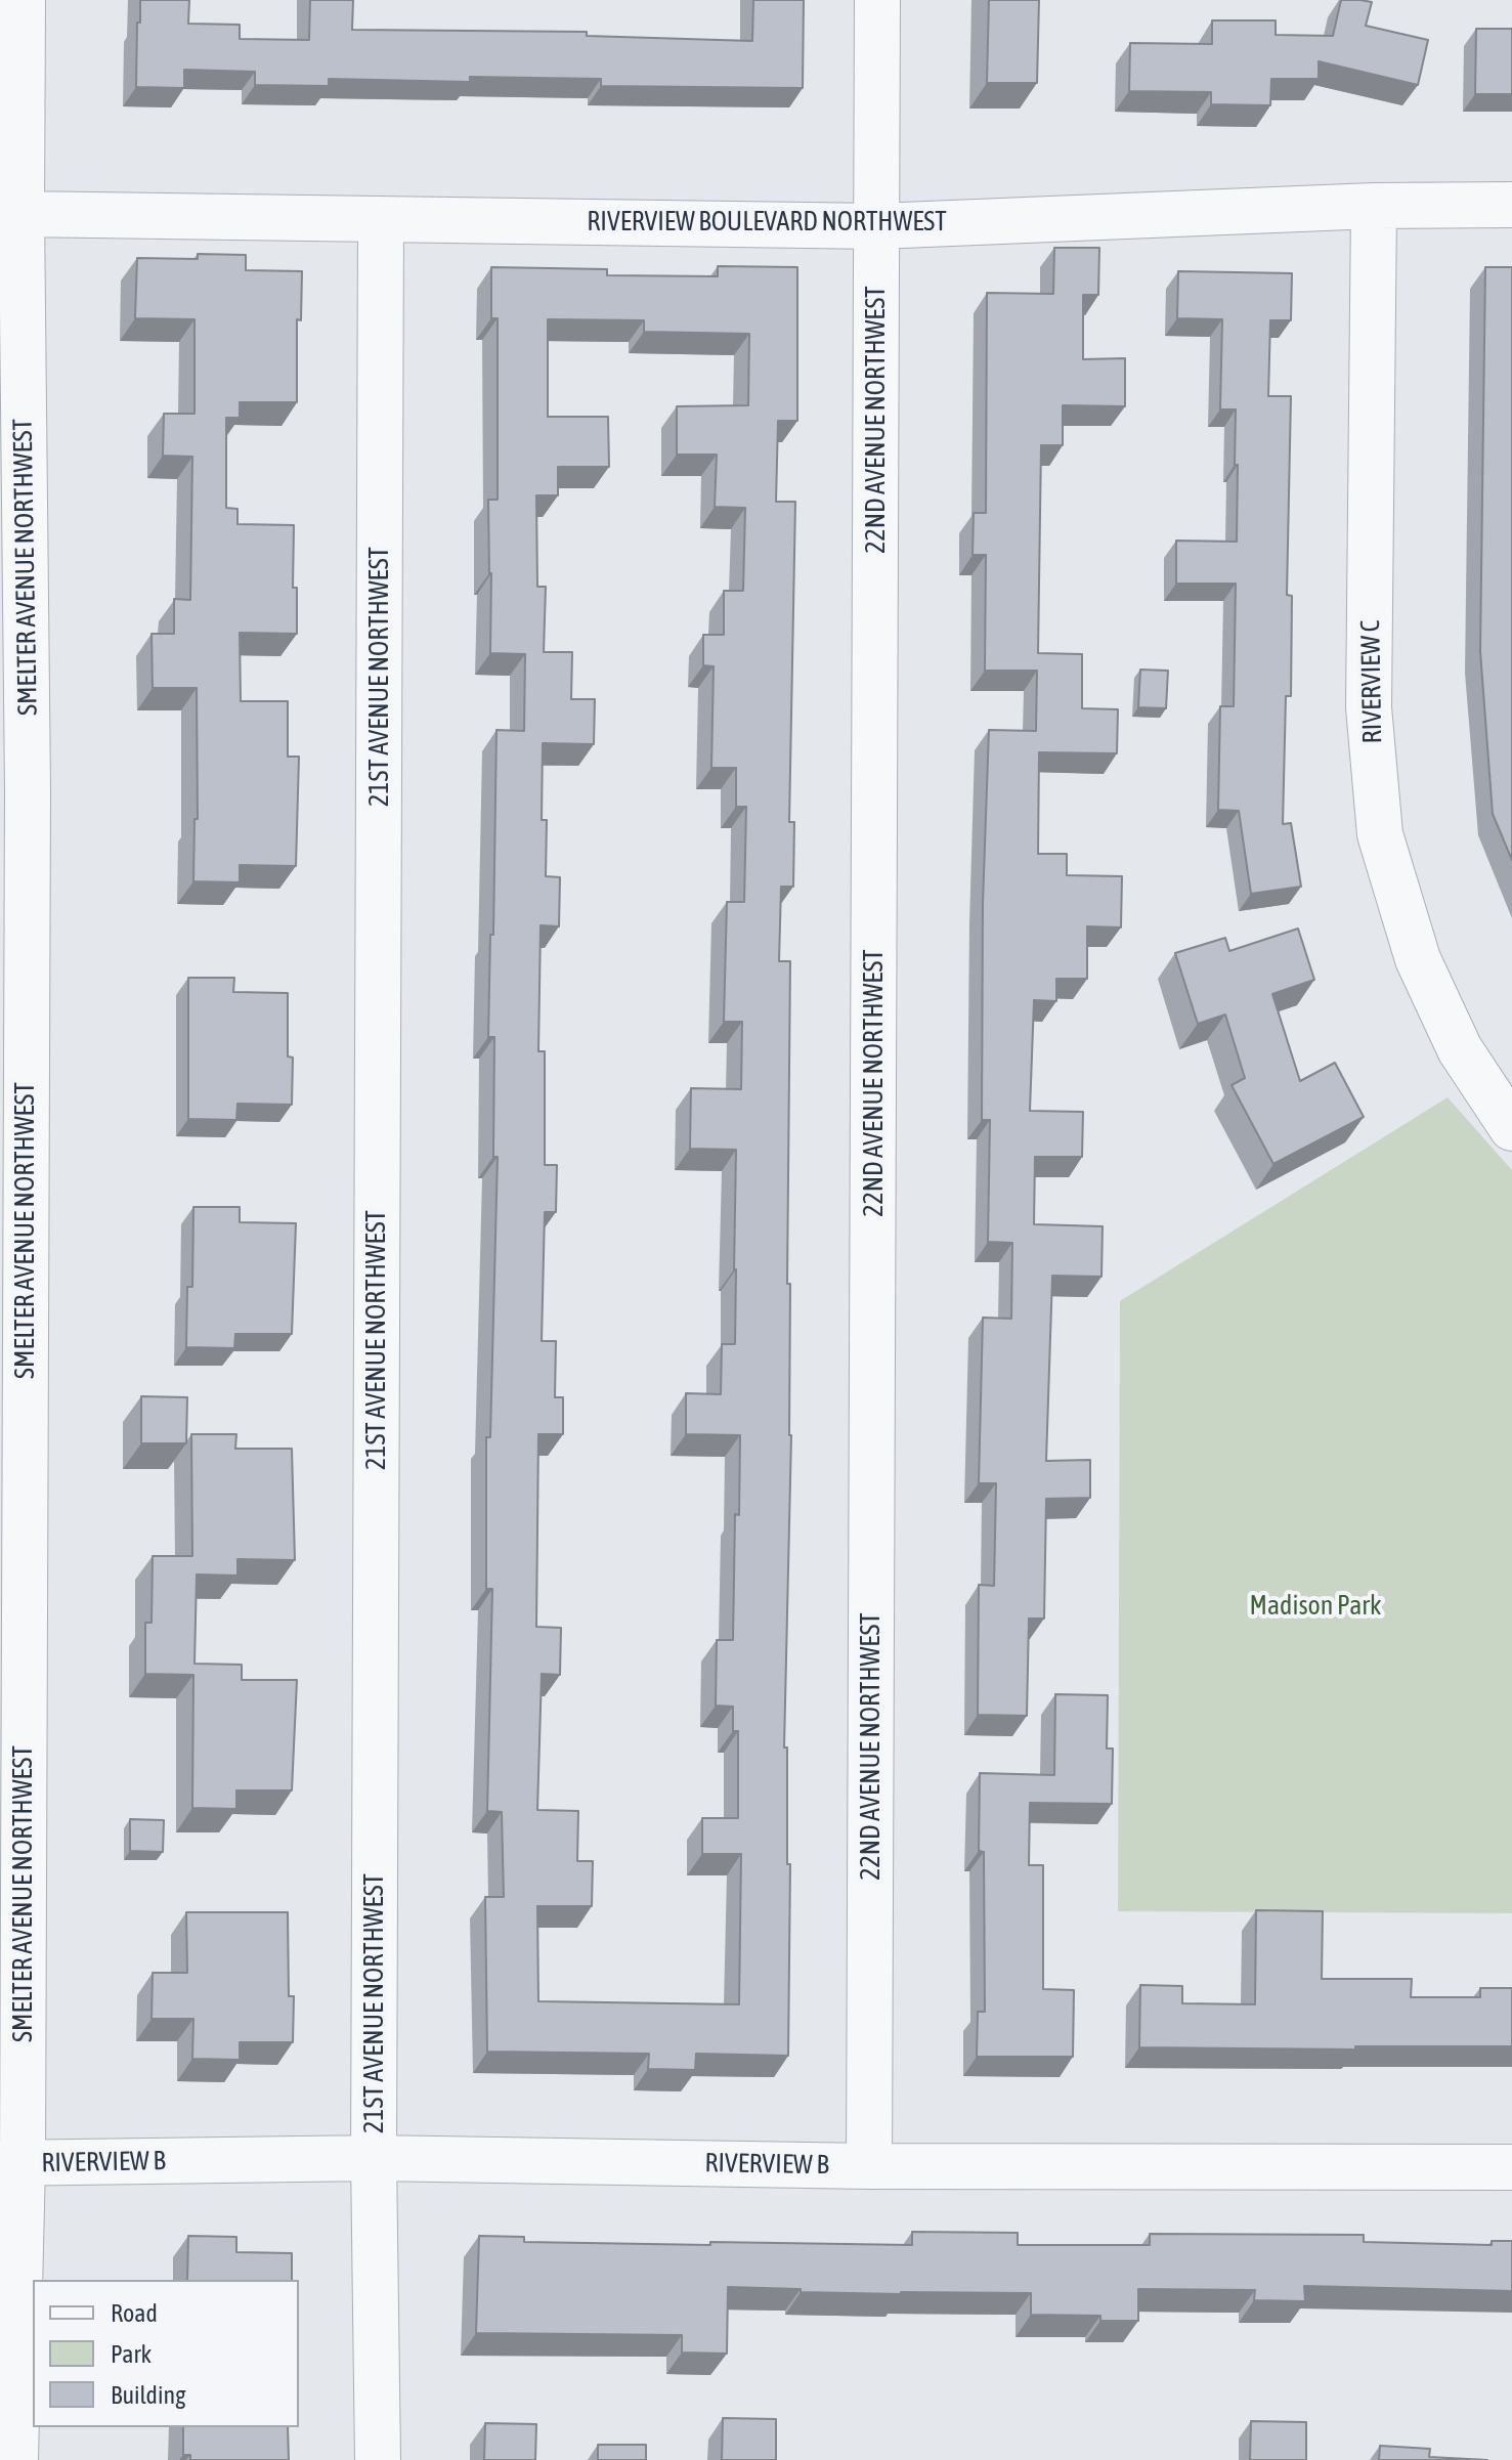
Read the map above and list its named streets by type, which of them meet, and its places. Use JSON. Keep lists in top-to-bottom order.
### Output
{
  "streets": {
    "street": [
      "RIVERVIEW BOULEVARD NORTHWEST",
      "22ND AVENUE NORTHWEST",
      "SMELTER AVENUE NORTHWEST",
      "21ST AVENUE NORTHWEST",
      "RIVERVIEW C",
      "RIVERVIEW B"
    ]
  },
  "crossings": [
    ["RIVERVIEW BOULEVARD NORTHWEST", "22ND AVENUE NORTHWEST"],
    ["RIVERVIEW BOULEVARD NORTHWEST", "SMELTER AVENUE NORTHWEST"],
    ["RIVERVIEW BOULEVARD NORTHWEST", "21ST AVENUE NORTHWEST"],
    ["RIVERVIEW BOULEVARD NORTHWEST", "RIVERVIEW C"],
    ["22ND AVENUE NORTHWEST", "RIVERVIEW B"],
    ["SMELTER AVENUE NORTHWEST", "RIVERVIEW B"],
    ["21ST AVENUE NORTHWEST", "RIVERVIEW B"]
  ],
  "parks": ["Madison Park"],
  "legend": ["Road", "Park", "Building"]
}
